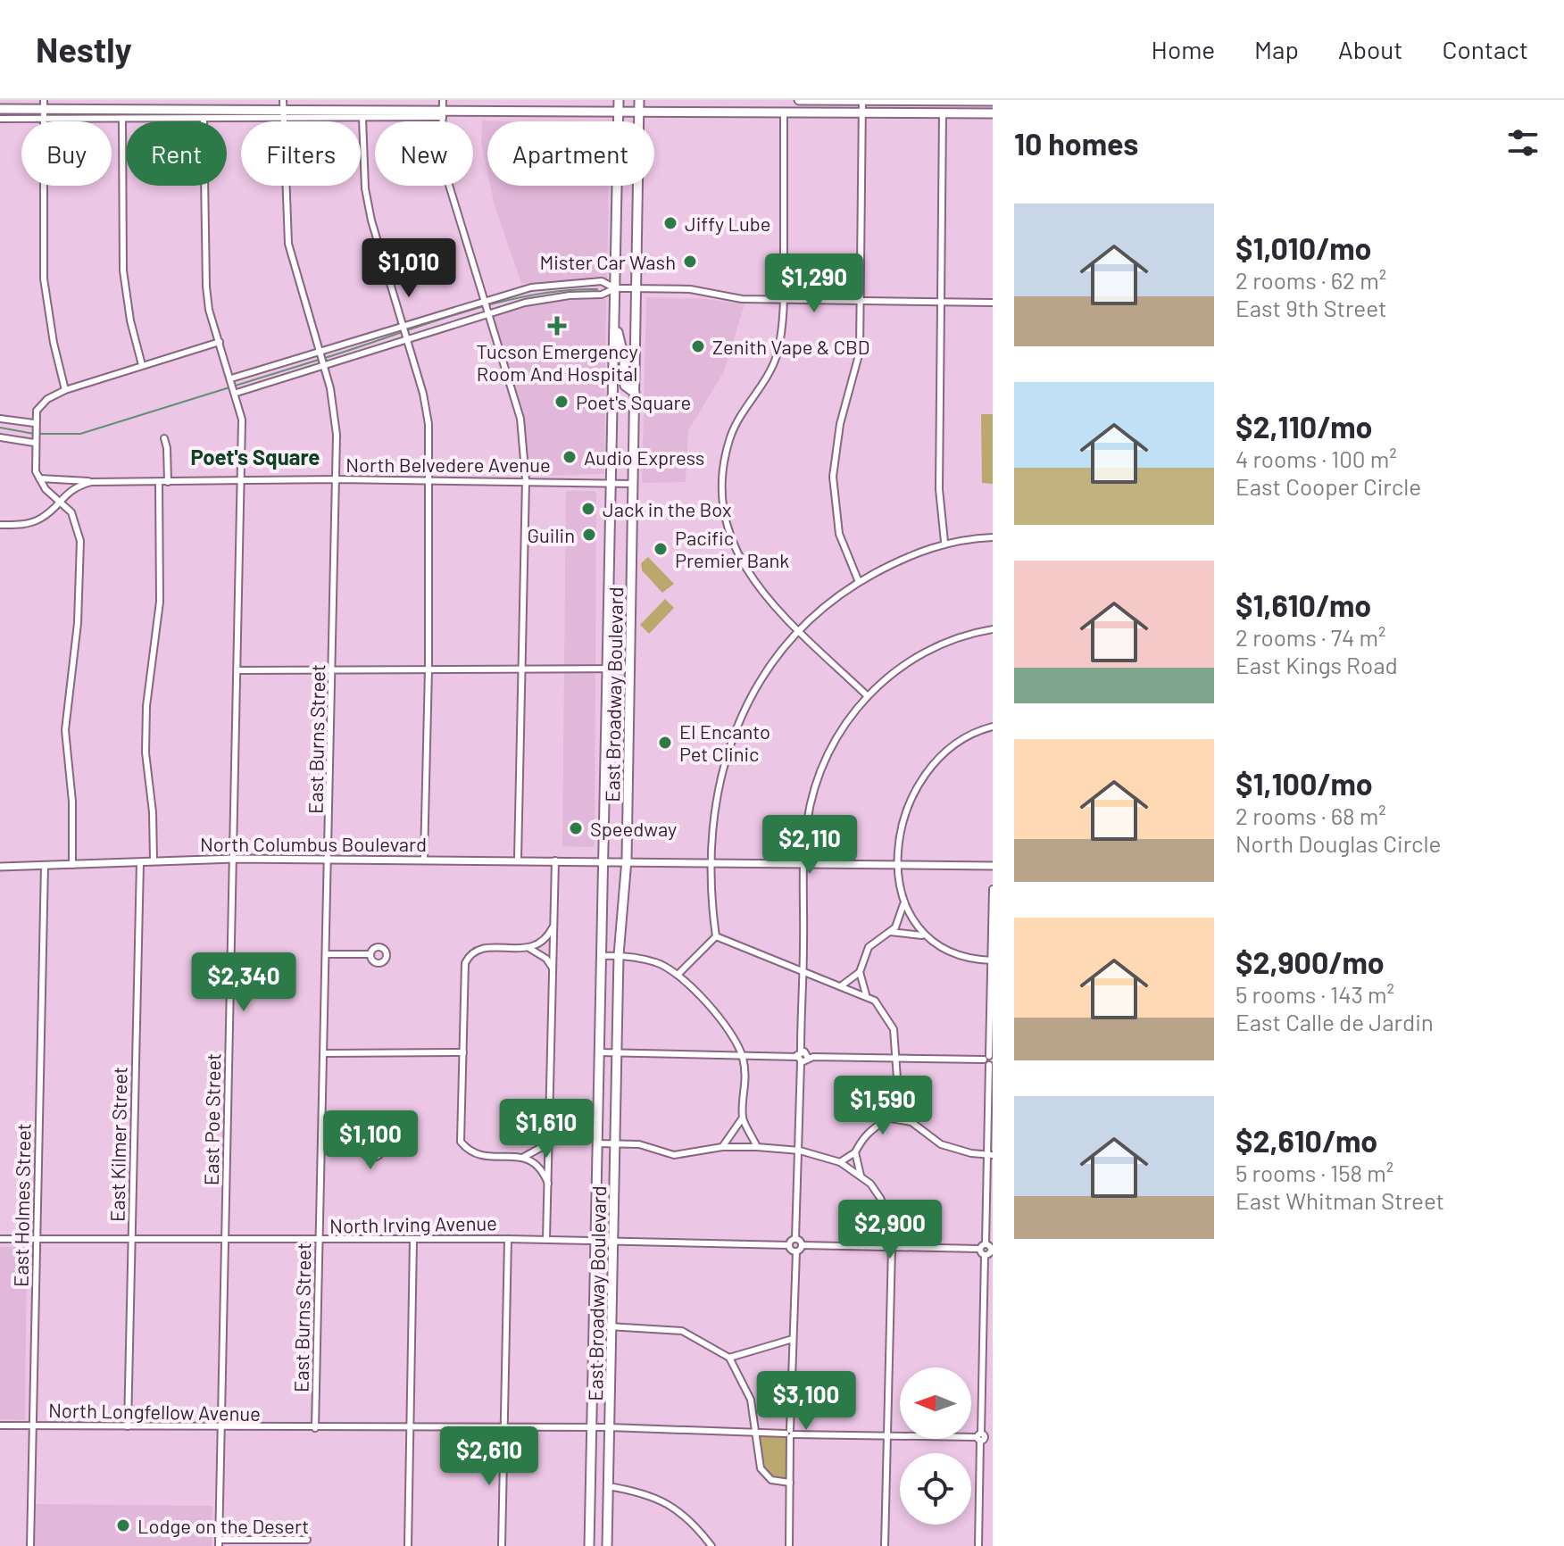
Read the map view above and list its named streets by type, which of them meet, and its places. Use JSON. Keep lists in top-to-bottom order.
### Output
{
  "streets": {
    "main road": ["East Broadway Boulevard"],
    "street": [
      "North Belvedere Avenue",
      "East Burns Street",
      "North Columbus Boulevard",
      "East Poe Street",
      "East Kilmer Street",
      "East Holmes Street",
      "North Irving Avenue",
      "North Longfellow Avenue"
    ]
  },
  "crossings": [
    ["North Belvedere Avenue", "East Broadway Boulevard"],
    ["North Belvedere Avenue", "East Burns Street"],
    ["North Belvedere Avenue", "East Poe Street"],
    ["East Broadway Boulevard", "North Columbus Boulevard"],
    ["East Broadway Boulevard", "North Irving Avenue"],
    ["East Broadway Boulevard", "North Longfellow Avenue"],
    ["East Burns Street", "North Columbus Boulevard"],
    ["East Burns Street", "North Irving Avenue"],
    ["East Burns Street", "North Longfellow Avenue"],
    ["North Columbus Boulevard", "East Poe Street"],
    ["North Columbus Boulevard", "East Kilmer Street"],
    ["North Columbus Boulevard", "East Holmes Street"],
    ["East Poe Street", "North Irving Avenue"],
    ["East Poe Street", "North Longfellow Avenue"],
    ["East Kilmer Street", "North Irving Avenue"],
    ["East Kilmer Street", "North Longfellow Avenue"],
    ["East Holmes Street", "North Irving Avenue"],
    ["East Holmes Street", "North Longfellow Avenue"]
  ],
  "districts": ["Poet's Square"],
  "places": {
    "other": [
      "Jiffy Lube",
      "Mister Car Wash",
      "Zenith Vape & CBD",
      "Poet's Square",
      "Audio Express",
      "Jack in the Box",
      "Guilin",
      "Pacific Premier Bank",
      "El Encanto Pet Clinic",
      "Speedway",
      "Lodge on the Desert"
    ],
    "health": ["Tucson Emergency Room And Hospital"]
  },
  "north": "left",
  "page": {
    "header": "Nestly",
    "nav": [
      "Home",
      "Map",
      "About",
      "Contact"
    ],
    "heading": "10 homes",
    "chip": [
      "Buy",
      "Rent",
      "Filters",
      "New",
      "Apartment"
    ],
    "list": [
      {
        "name": "$1,010/mo",
        "note": "2 rooms · 62 m² · East 9th Street"
      },
      {
        "name": "$2,110/mo",
        "note": "4 rooms · 100 m² · East Cooper Circle"
      },
      {
        "name": "$1,610/mo",
        "note": "2 rooms · 74 m² · East Kings Road"
      },
      {
        "name": "$1,100/mo",
        "note": "2 rooms · 68 m² · North Douglas Circle"
      },
      {
        "name": "$2,900/mo",
        "note": "5 rooms · 143 m² · East Calle de Jardin"
      },
      {
        "name": "$2,610/mo",
        "note": "5 rooms · 158 m² · East Whitman Street"
      }
    ],
    "price": [
      "$1,010",
      "$1,290",
      "$2,110",
      "$2,340",
      "$1,590",
      "$1,610",
      "$1,100",
      "$2,900",
      "$3,100",
      "$2,610"
    ]
  }
}
